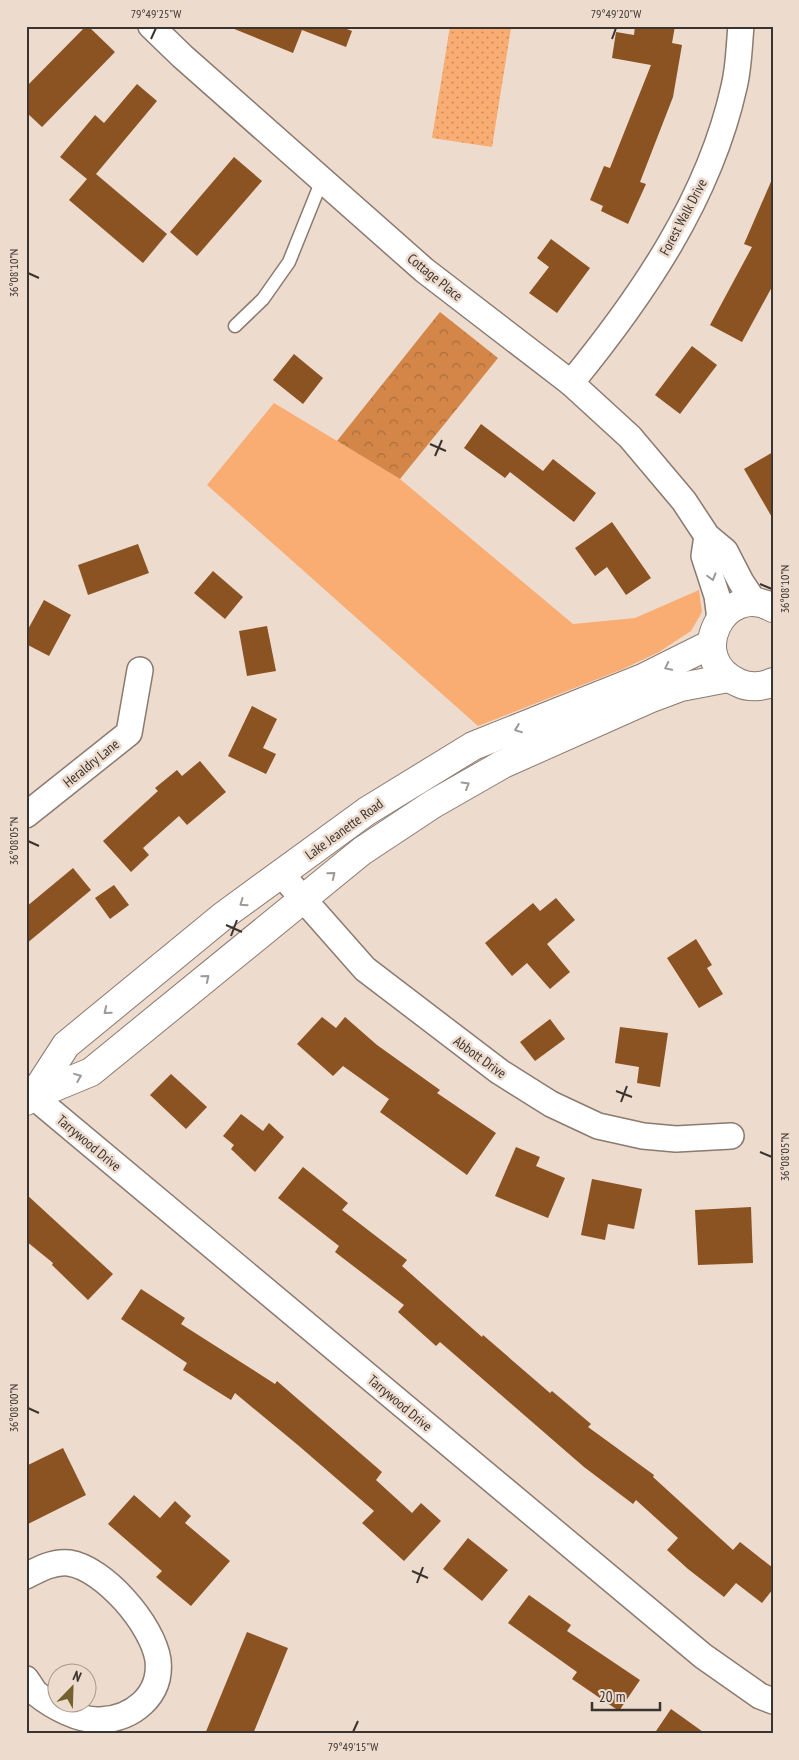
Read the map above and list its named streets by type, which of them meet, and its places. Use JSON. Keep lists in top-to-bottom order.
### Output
{
  "streets": {
    "street": [
      "Forest Walk Drive",
      "Cottage Place",
      "Heraldry Lane",
      "Lake Jeanette Road",
      "Abbott Drive",
      "Tarrywood Drive"
    ]
  },
  "crossings": [
    ["Forest Walk Drive", "Cottage Place"],
    ["Cottage Place", "Lake Jeanette Road"],
    ["Lake Jeanette Road", "Abbott Drive"],
    ["Lake Jeanette Road", "Tarrywood Drive"]
  ],
  "scale_bar": "20 m",
  "north": "top right",
  "coordinates": [
    "79°49'25\"W",
    "79°49'20\"W",
    "36°08'10\"N",
    "36°08'05\"N",
    "36°08'00\"N",
    "79°49'15\"W"
  ]
}
